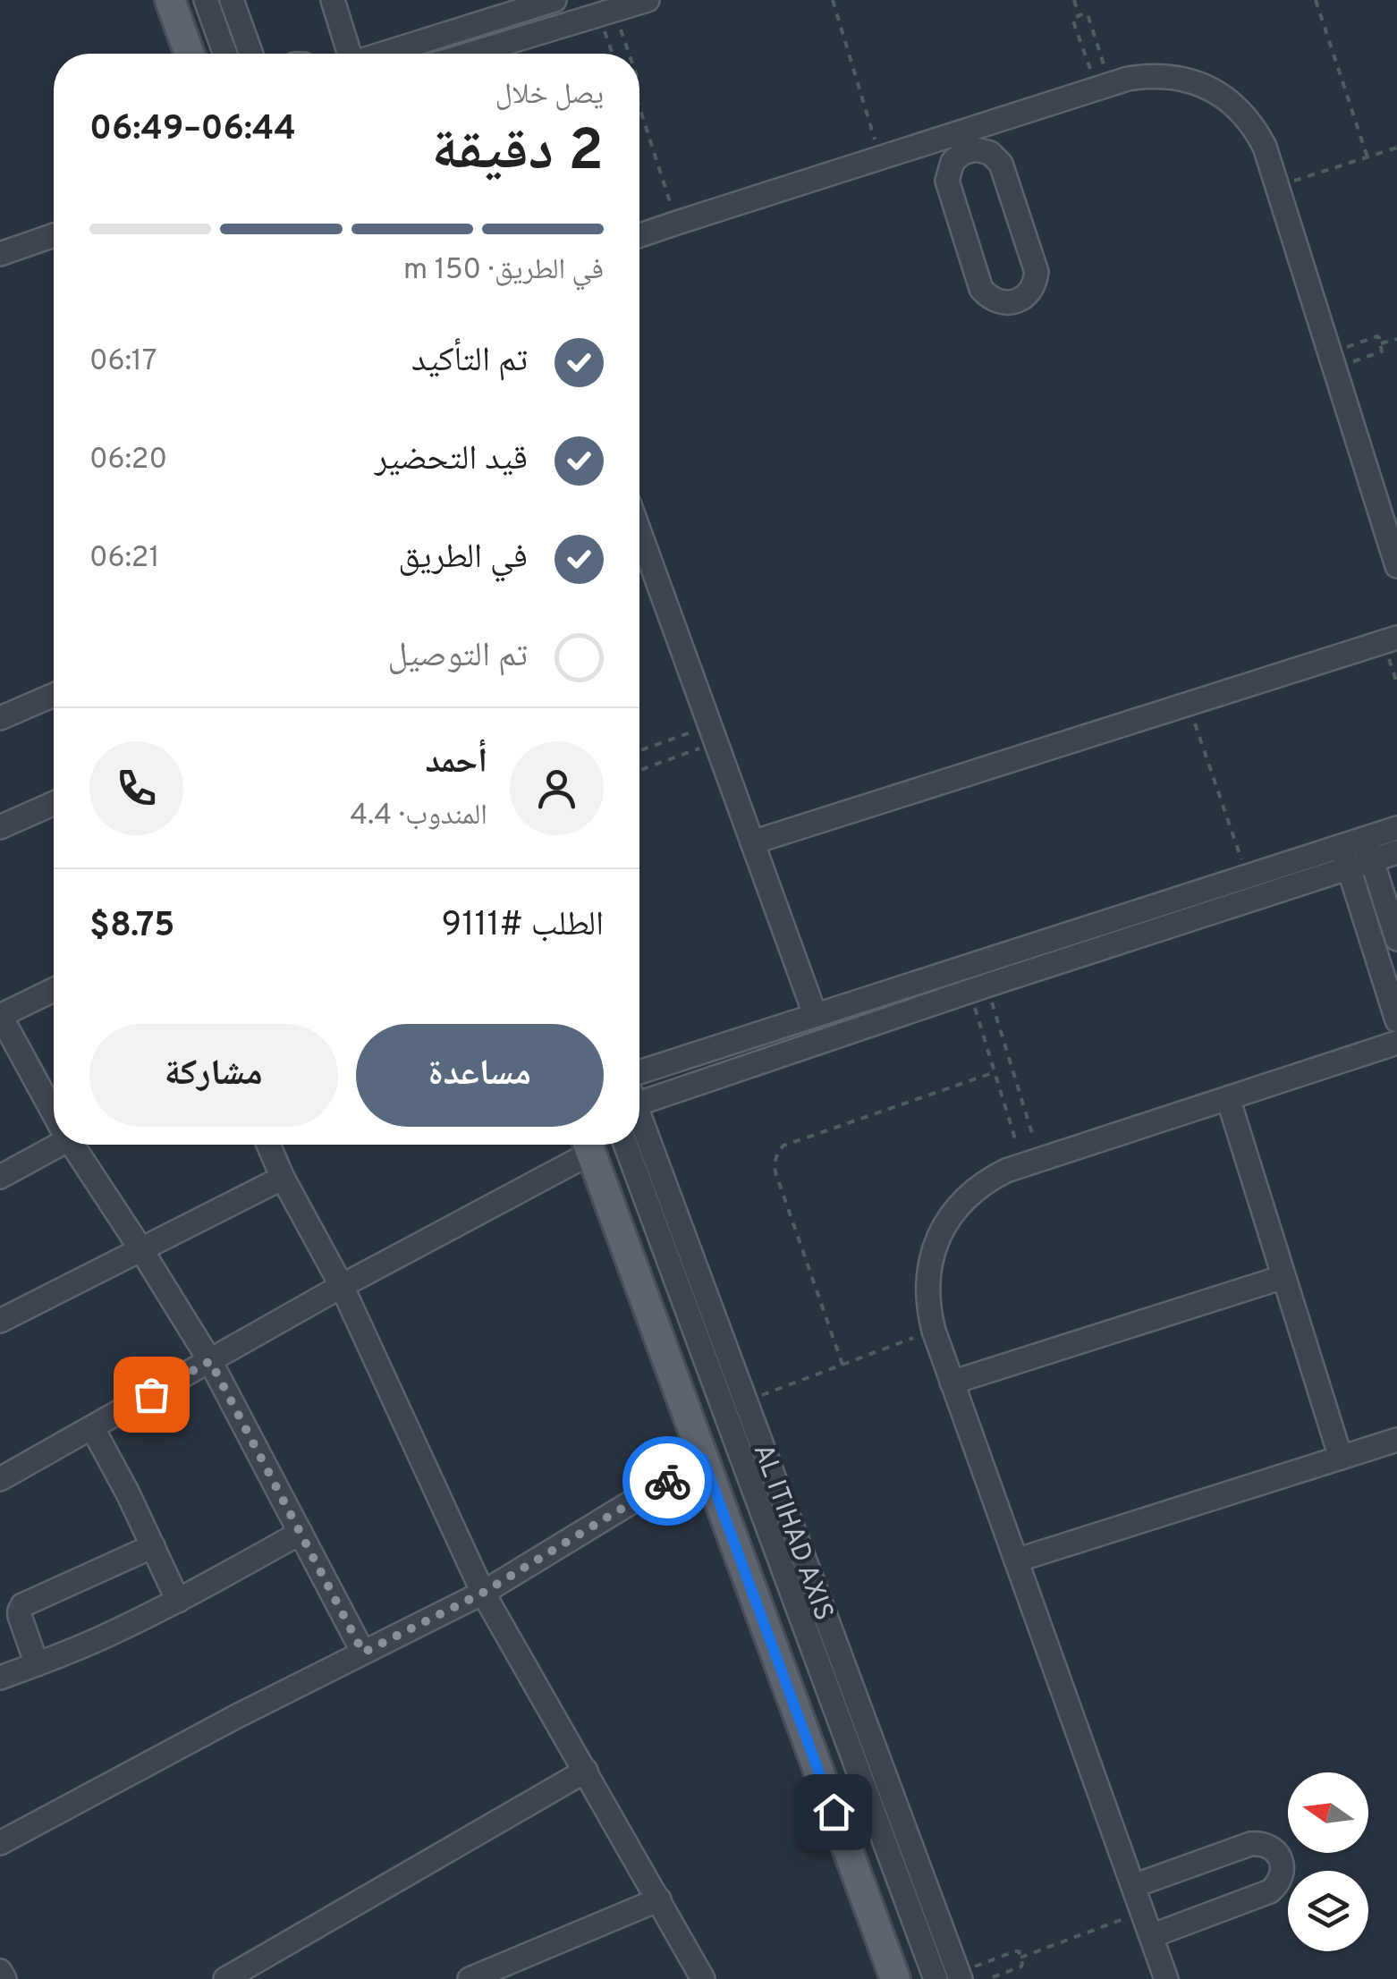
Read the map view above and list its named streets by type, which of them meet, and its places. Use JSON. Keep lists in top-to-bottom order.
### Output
{
  "streets": {
    "street": ["AL ITIHAD AXIS"]
  },
  "north": "left",
  "page": {
    "heading": ["2 دقيقة", "يصل خلال", "06:44–06:49"],
    "panel": [
      "أحمد",
      "المندوب · 4.4",
      "الطلب #9111",
      "$8.75"
    ],
    "bar": "في الطريق · 150 m",
    "list": [
      ["تم التأكيد", "06:17"],
      ["قيد التحضير", "06:20"],
      ["في الطريق", "06:21"],
      "تم التوصيل"
    ],
    "buttons": ["مساعدة", "مشاركة"]
  }
}
